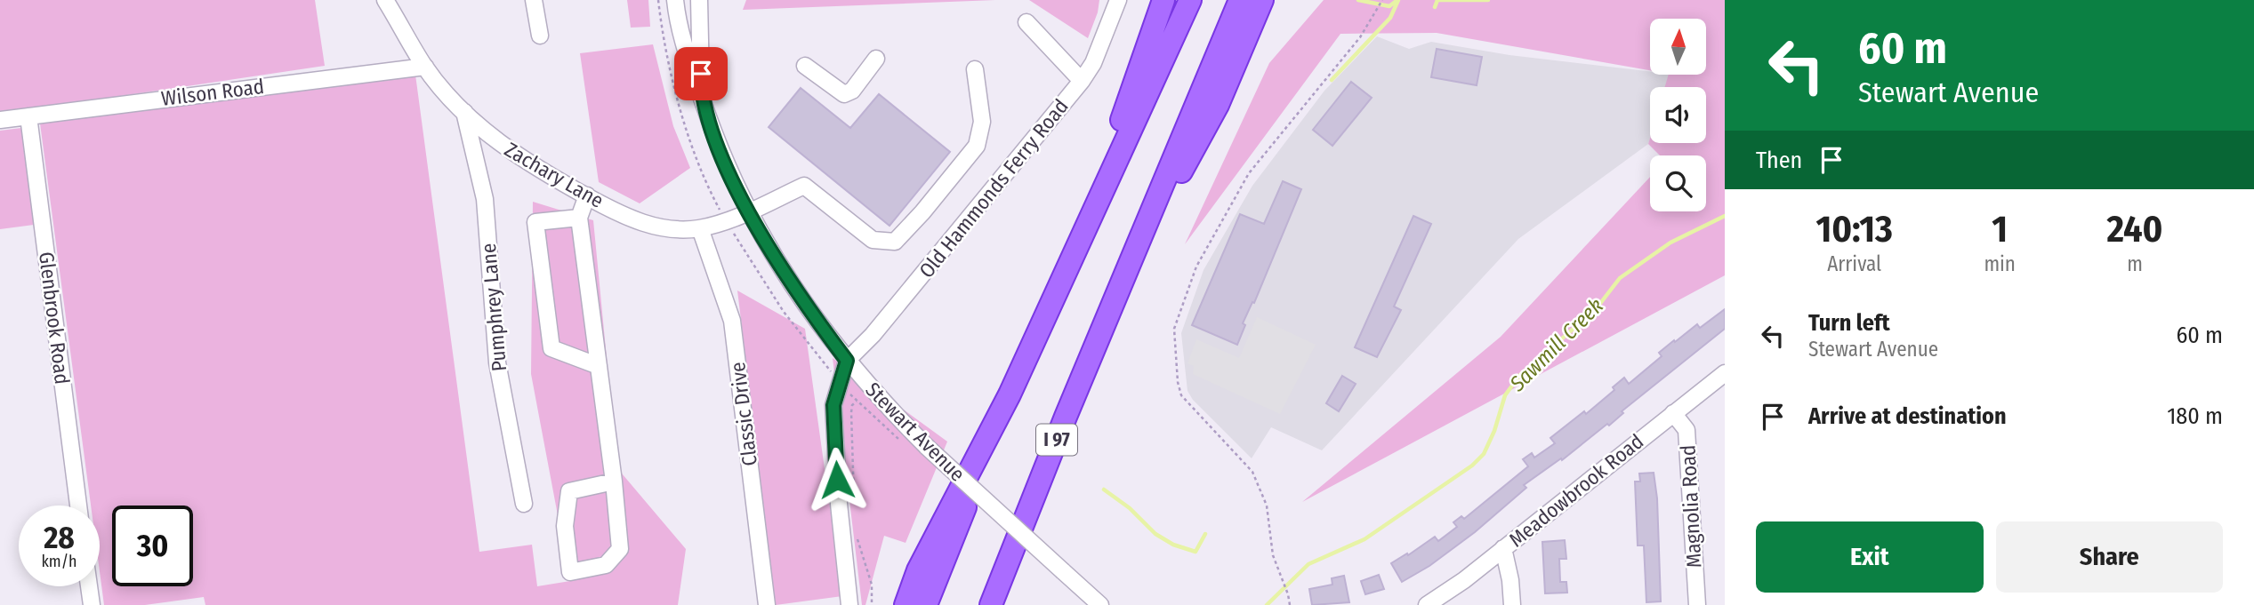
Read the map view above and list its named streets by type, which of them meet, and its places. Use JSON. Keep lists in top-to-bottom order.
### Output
{
  "streets": {
    "highway": ["I 97"],
    "street": [
      "Wilson Road",
      "Zachary Lane",
      "Old Hammonds Ferry Road",
      "Pumphrey Lane",
      "Glenbrook Road",
      "Classic Drive",
      "Stewart Avenue",
      "Meadowbrook Road",
      "Magnolia Road"
    ]
  },
  "crossings": [
    ["Wilson Road", "Zachary Lane"],
    ["Wilson Road", "Glenbrook Road"],
    ["Zachary Lane", "Pumphrey Lane"],
    ["Zachary Lane", "Classic Drive"],
    ["Zachary Lane", "Stewart Avenue"],
    ["Old Hammonds Ferry Road", "Stewart Avenue"],
    ["Meadowbrook Road", "Magnolia Road"]
  ],
  "water": ["Sawmill Creek"],
  "north": "top",
  "page": {
    "turn": ["60 m", "Stewart Avenue"],
    "then": "Then",
    "eta": [
      "10:13",
      "Arrival",
      "1",
      "min",
      "240",
      "m"
    ],
    "list": [
      {
        "name": "Turn left",
        "note": "Stewart Avenue",
        "value": "60 m"
      },
      {
        "name": "Arrive at destination",
        "value": "180 m"
      }
    ],
    "speed": "28 km/h",
    "limit": "30",
    "buttons": ["Exit", "Share"]
  }
}
